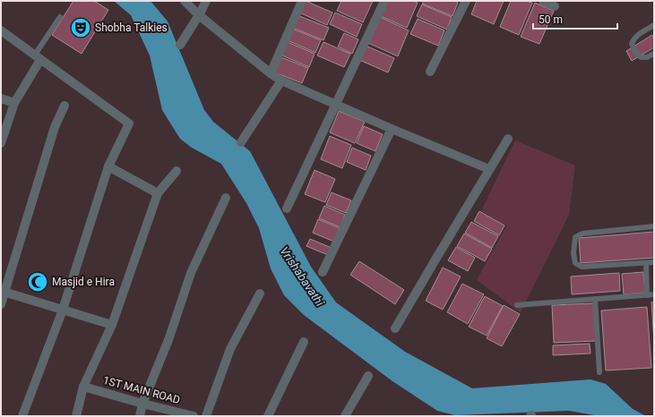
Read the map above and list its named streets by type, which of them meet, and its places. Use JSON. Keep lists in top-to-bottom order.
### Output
{
  "streets": {
    "street": ["1ST MAIN ROAD"]
  },
  "water": ["Vrishabavathi"],
  "places": {
    "theatre": ["Shobha Talkies"],
    "mosque": ["Masjid e Hira"]
  },
  "scale_bar": "50 m"
}
